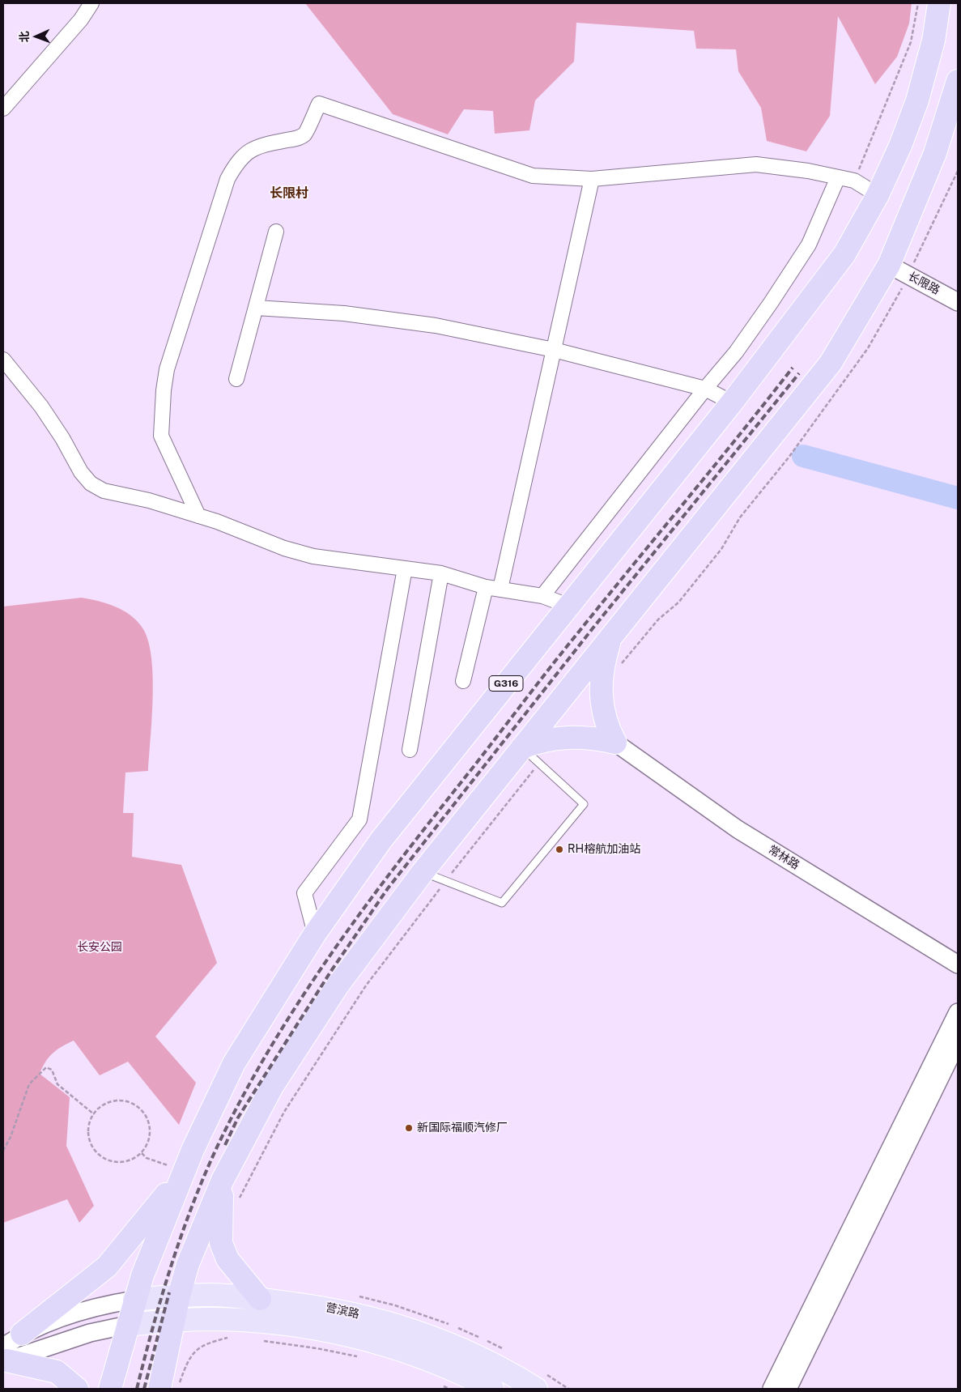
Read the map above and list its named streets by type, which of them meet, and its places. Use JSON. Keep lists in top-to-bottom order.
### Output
{
  "streets": {
    "highway": ["G316"],
    "main road": ["营滨路"],
    "street": ["长限路", "常林路"]
  },
  "crossings": [
    ["G316", "营滨路"]
  ],
  "districts": ["长限村"],
  "parks": ["长安公园"],
  "places": ["RH榕航加油站", "新国际福顺汽修厂"],
  "north": "left"
}
